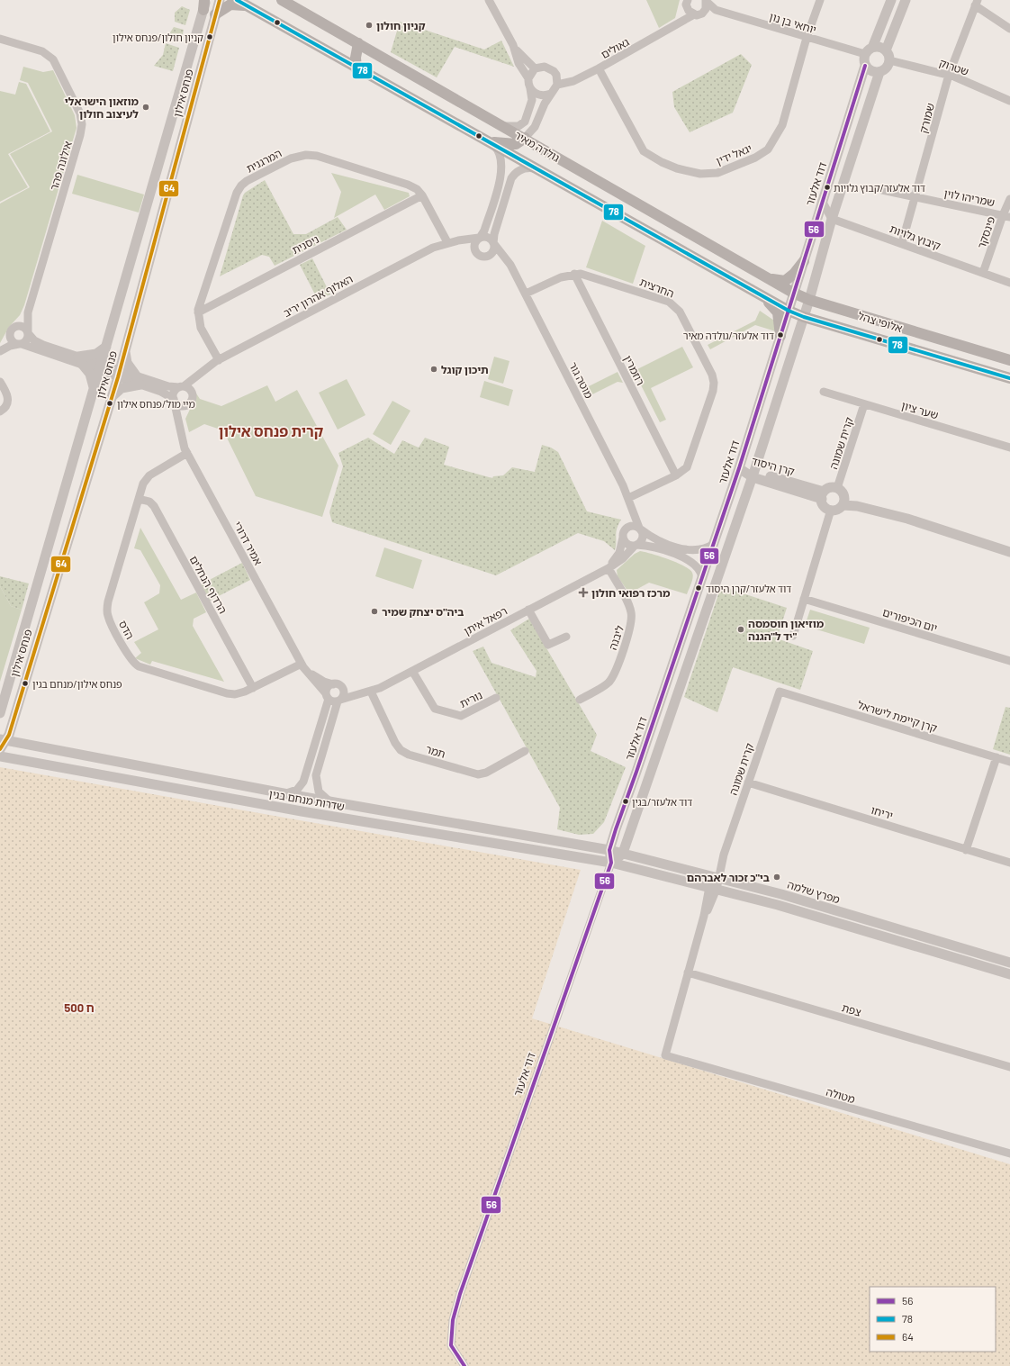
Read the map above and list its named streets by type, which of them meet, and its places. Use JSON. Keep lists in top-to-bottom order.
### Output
{
  "streets": {
    "main road": ["גולדה מאיר", "אלופי צהל"],
    "street": [
      "יוחאי בן נון",
      "גאולים",
      "שטרוק",
      "פנחס אילון",
      "שמורק",
      "יגאל ידין",
      "המרגנית",
      "אילונה פהר",
      "דוד אלעזר",
      "שמריהו לוין",
      "פינסקר",
      "קיבוץ גלויות",
      "ניסנית",
      "החרצית",
      "האלוף אהרון יריב",
      "רוזמרין",
      "מוטה גור",
      "שער ציון",
      "קרית שמונה",
      "קרן היסוד",
      "אמיר דרורי",
      "הרדוף הנחלים",
      "יום הכיפורים",
      "רפאל איתן",
      "הדס",
      "ליבנה",
      "נורית",
      "קרן קיימת לישראל",
      "תמר",
      "שדרות מנחם בגין",
      "יריחו",
      "מפרץ שלמה",
      "צפת",
      "מטולה"
    ]
  },
  "crossings": [
    ["יוחאי בן נון", "גאולים"],
    ["יוחאי בן נון", "שטרוק"],
    ["יוחאי בן נון", "יגאל ידין"],
    ["יוחאי בן נון", "דוד אלעזר"],
    ["גאולים", "יגאל ידין"],
    ["שטרוק", "שמורק"],
    ["שטרוק", "דוד אלעזר"],
    ["פנחס אילון", "שדרות מנחם בגין"],
    ["שמורק", "שמריהו לוין"],
    ["שמורק", "קיבוץ גלויות"],
    ["גולדה מאיר", "דוד אלעזר"],
    ["גולדה מאיר", "אלופי צהל"],
    ["המרגנית", "ניסנית"],
    ["המרגנית", "האלוף אהרון יריב"],
    ["דוד אלעזר", "אלופי צהל"],
    ["דוד אלעזר", "קרן היסוד"],
    ["דוד אלעזר", "שדרות מנחם בגין"],
    ["דוד אלעזר", "מפרץ שלמה"],
    ["שמריהו לוין", "פינסקר"],
    ["פינסקר", "קיבוץ גלויות"],
    ["החרצית", "רוזמרין"],
    ["החרצית", "מוטה גור"],
    ["האלוף אהרון יריב", "מוטה גור"],
    ["האלוף אהרון יריב", "אמיר דרורי"],
    ["מוטה גור", "רפאל איתן"],
    ["שער ציון", "קרית שמונה"],
    ["קרית שמונה", "קרן היסוד"],
    ["קרית שמונה", "קרן קיימת לישראל"],
    ["קרית שמונה", "יריחו"],
    ["קרית שמונה", "מפרץ שלמה"],
    ["אמיר דרורי", "רפאל איתן"],
    ["אמיר דרורי", "הדס"],
    ["הרדוף הנחלים", "הדס"],
    ["רפאל איתן", "ליבנה"],
    ["רפאל איתן", "נורית"],
    ["רפאל איתן", "תמר"],
    ["שדרות מנחם בגין", "מפרץ שלמה"],
    ["צפת", "מטולה"]
  ],
  "districts": ["קרית פנחס אילון", "ח 500"],
  "places": {
    "other": [
      "קניון חולון",
      "קניון חולון/פנחס אילון",
      "מוזאון הישראלי לעיצוב חולון",
      "דוד אלעזר/קבוץ גלויות",
      "דוד אלעזר/גולדה מאיר",
      "תיכון קוגל",
      "מיי מול/פנחס אילון",
      "דוד אלעזר/קרן היסוד",
      "ביה\"ס יצחק שמיר",
      "מוזיאון חוסמסה יד ל\"הגנה\"",
      "פנחס אילון/מנחם בגין",
      "דוד אלעזר/בגין",
      "בי\"כ זכור לאברהם"
    ],
    "health": ["מרכז רפואי חולון"]
  },
  "lines": ["transit line 78", "transit line 64", "transit line 56"],
  "legend": ["56", "78", "64"]
}
